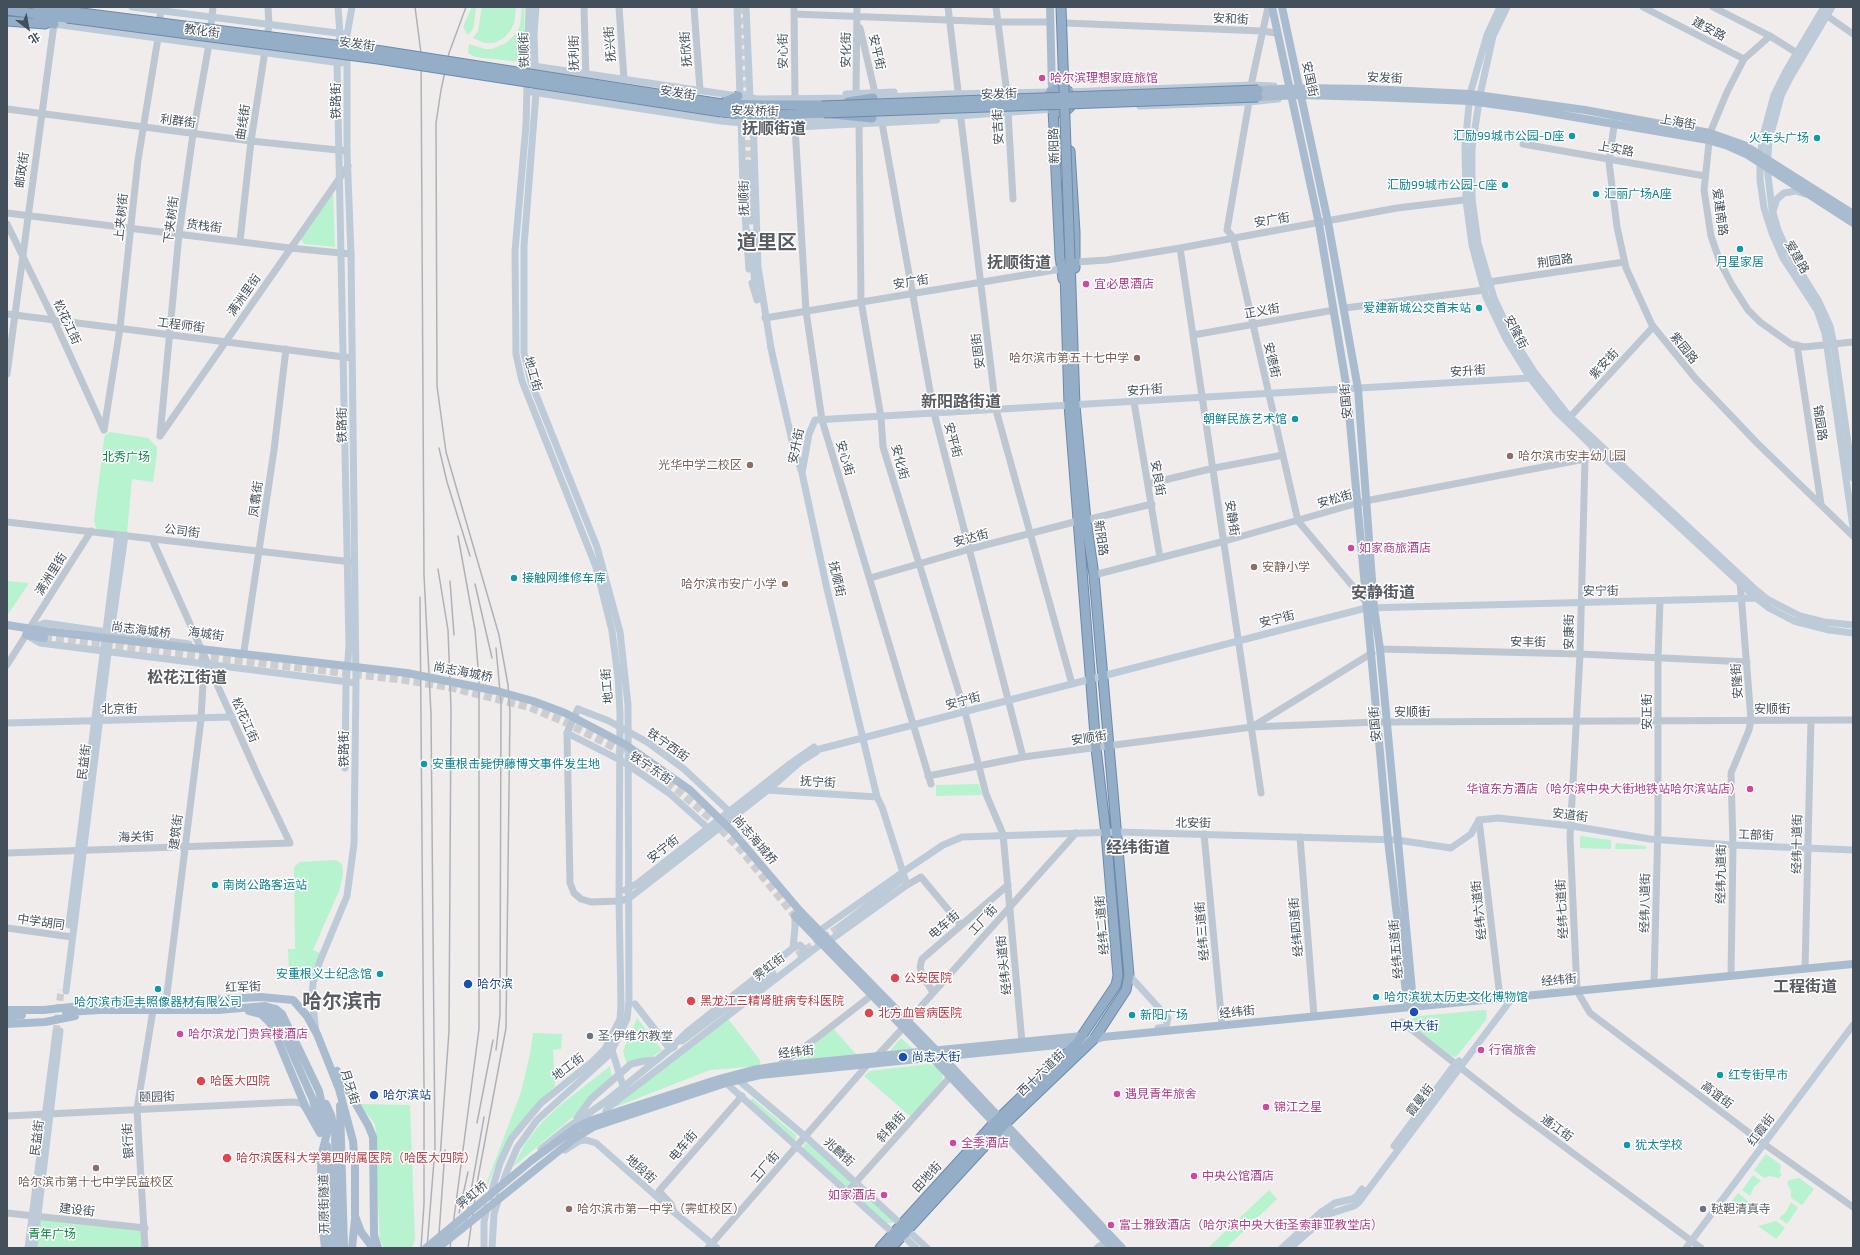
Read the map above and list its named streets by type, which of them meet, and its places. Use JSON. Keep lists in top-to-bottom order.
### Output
{
  "streets": {
    "highway": [
      "教化街",
      "安发街",
      "新阳路",
      "经纬二道街",
      "西十六道街",
      "田地街"
    ],
    "main road": [
      "铁顺街",
      "安国街",
      "铁路街",
      "安发桥街",
      "上海街",
      "抚顺街",
      "爱建路",
      "安隆街",
      "安升街",
      "地工街",
      "安宁街",
      "尚志海城桥",
      "海城街",
      "北京街",
      "铁宁西街",
      "民益街",
      "铁宁东街",
      "抚宁街",
      "安道街",
      "北安街",
      "工部街",
      "经纬五道街",
      "霁虹街",
      "经纬街",
      "红军街",
      "月牙街",
      "霞曼街",
      "红霞街",
      "兆麟街",
      "地段街",
      "霁虹桥",
      "开原街隧道"
    ],
    "street": [
      "安和街",
      "建安路",
      "抚兴街",
      "抚欣街",
      "安化街",
      "安心街",
      "安平街",
      "抚利街",
      "利群街",
      "曲线街",
      "安吉街",
      "上实路",
      "邮政街",
      "爱建南路",
      "上夹树街",
      "下夹树街",
      "安广街",
      "货栈街",
      "荆园路",
      "满洲里街",
      "正义街",
      "松花江街",
      "工程师街",
      "紫园路",
      "安固街",
      "安德街",
      "紫安街",
      "锦园路",
      "安良街",
      "凤翥街",
      "安松街",
      "安静街",
      "公司街",
      "安达街",
      "安康街",
      "安丰街",
      "安顺街",
      "安正街",
      "建筑街",
      "海关街",
      "经纬十道街",
      "经纬九道街",
      "经纬八道街",
      "经纬七道街",
      "经纬六道街",
      "工厂街",
      "中学胡同",
      "电车街",
      "经纬四道街",
      "经纬三道街",
      "经纬头道街",
      "高谊街",
      "颐园街",
      "斜角街",
      "通江街",
      "银行街",
      "建设街"
    ]
  },
  "crossings": [
    ["安和街", "安国街"],
    ["建安路", "爱建南路"],
    ["教化街", "安发街"],
    ["教化街", "铁路街"],
    ["教化街", "曲线街"],
    ["教化街", "邮政街"],
    ["教化街", "上夹树街"],
    ["教化街", "下夹树街"],
    ["安发街", "安化街"],
    ["安发街", "安心街"],
    ["安发街", "安平街"],
    ["安发街", "安国街"],
    ["安发街", "安发桥街"],
    ["安发街", "上海街"],
    ["安发街", "安吉街"],
    ["安发街", "新阳路"],
    ["安发街", "抚顺街"],
    ["安发街", "安隆街"],
    ["安发街", "安固街"],
    ["安发街", "安德街"],
    ["抚兴街", "安发桥街"],
    ["抚欣街", "安发桥街"],
    ["铁顺街", "安发桥街"],
    ["铁顺街", "地工街"],
    ["安化街", "安平街"],
    ["安化街", "安广街"],
    ["安化街", "安升街"],
    ["安化街", "安达街"],
    ["安化街", "安宁街"],
    ["安化街", "安顺街"],
    ["安化街", "经纬头道街"],
    ["安心街", "安广街"],
    ["安心街", "安升街"],
    ["安心街", "安达街"],
    ["安心街", "安宁街"],
    ["安心街", "安顺街"],
    ["安平街", "安广街"],
    ["安平街", "安升街"],
    ["安平街", "安达街"],
    ["安平街", "安宁街"],
    ["安平街", "安顺街"],
    ["抚利街", "安发桥街"],
    ["安国街", "安广街"],
    ["安国街", "正义街"],
    ["安国街", "安德街"],
    ["安国街", "安升街"],
    ["安国街", "安松街"],
    ["安国街", "安宁街"],
    ["安国街", "安丰街"],
    ["安国街", "安顺街"],
    ["安国街", "经纬五道街"],
    ["铁路街", "利群街"],
    ["铁路街", "货栈街"],
    ["铁路街", "满洲里街"],
    ["铁路街", "工程师街"],
    ["铁路街", "公司街"],
    ["铁路街", "海城街"],
    ["铁路街", "月牙街"],
    ["安发桥街", "抚顺街"],
    ["安发桥街", "安固街"],
    ["安发桥街", "地工街"],
    ["利群街", "曲线街"],
    ["利群街", "邮政街"],
    ["利群街", "上夹树街"],
    ["利群街", "下夹树街"],
    ["曲线街", "货栈街"],
    ["上海街", "爱建南路"],
    ["上海街", "爱建路"],
    ["上海街", "安隆街"],
    ["上海街", "紫园路"],
    ["新阳路", "安广街"],
    ["新阳路", "安升街"],
    ["新阳路", "安松街"],
    ["新阳路", "安达街"],
    ["新阳路", "安宁街"],
    ["新阳路", "安顺街"],
    ["新阳路", "经纬二道街"],
    ["上实路", "爱建南路"],
    ["上实路", "紫园路"],
    ["邮政街", "货栈街"],
    ["邮政街", "松花江街"],
    ["邮政街", "工程师街"],
    ["抚顺街", "安广街"],
    ["抚顺街", "安升街"],
    ["抚顺街", "安宁街"],
    ["抚顺街", "抚宁街"],
    ["爱建南路", "爱建路"],
    ["爱建南路", "锦园路"],
    ["上夹树街", "货栈街"],
    ["上夹树街", "松花江街"],
    ["上夹树街", "工程师街"],
    ["下夹树街", "货栈街"],
    ["下夹树街", "满洲里街"],
    ["下夹树街", "工程师街"],
    ["安广街", "安隆街"],
    ["安广街", "安固街"],
    ["安广街", "安德街"],
    ["安广街", "安静街"],
    ["货栈街", "满洲里街"],
    ["荆园路", "安隆街"],
    ["荆园路", "紫园路"],
    ["满洲里街", "工程师街"],
    ["满洲里街", "公司街"],
    ["满洲里街", "尚志海城桥"],
    ["满洲里街", "海城街"],
    ["正义街", "安德街"],
    ["正义街", "安静街"],
    ["松花江街", "工程师街"],
    ["松花江街", "公司街"],
    ["松花江街", "海城街"],
    ["松花江街", "北京街"],
    ["松花江街", "建筑街"],
    ["松花江街", "海关街"],
    ["工程师街", "凤翥街"],
    ["安隆街", "紫安街"],
    ["安隆街", "安升街"],
    ["安隆街", "安宁街"],
    ["安隆街", "安丰街"],
    ["安隆街", "安顺街"],
    ["安隆街", "经纬九道街"],
    ["紫园路", "紫安街"],
    ["紫园路", "锦园路"],
    ["安固街", "安升街"],
    ["安固街", "安达街"],
    ["安固街", "安宁街"],
    ["安德街", "安升街"],
    ["安德街", "安松街"],
    ["安德街", "安宁街"],
    ["安升街", "安良街"],
    ["安升街", "安静街"],
    ["地工街", "安宁街"],
    ["地工街", "铁宁西街"],
    ["地工街", "铁宁东街"],
    ["安良街", "安松街"],
    ["安良街", "安达街"],
    ["凤翥街", "公司街"],
    ["凤翥街", "海城街"],
    ["安松街", "安静街"],
    ["安松街", "安康街"],
    ["安静街", "安宁街"],
    ["安静街", "安顺街"],
    ["公司街", "民益街"],
    ["安宁街", "安康街"],
    ["安宁街", "安正街"],
    ["安宁街", "铁宁西街"],
    ["安宁街", "铁宁东街"],
    ["安宁街", "抚宁街"],
    ["尚志海城桥", "海城街"],
    ["尚志海城桥", "霁虹街"],
    ["安康街", "安丰街"],
    ["安康街", "安顺街"],
    ["安康街", "安道街"],
    ["安康街", "经纬七道街"],
    ["海城街", "民益街"],
    ["海城街", "建筑街"],
    ["安丰街", "安正街"],
    ["北京街", "民益街"],
    ["北京街", "建筑街"],
    ["安顺街", "安正街"],
    ["安顺街", "经纬十道街"],
    ["安正街", "经纬八道街"],
    ["民益街", "海关街"],
    ["民益街", "中学胡同"],
    ["民益街", "颐园街"],
    ["民益街", "建设街"],
    ["安道街", "北安街"],
    ["安道街", "工部街"],
    ["安道街", "经纬八道街"],
    ["安道街", "经纬七道街"],
    ["安道街", "经纬六道街"],
    ["北安街", "经纬六道街"],
    ["北安街", "工厂街"],
    ["北安街", "经纬二道街"],
    ["北安街", "经纬四道街"],
    ["北安街", "经纬三道街"],
    ["北安街", "经纬五道街"],
    ["北安街", "经纬头道街"],
    ["建筑街", "海关街"],
    ["建筑街", "红军街"],
    ["工部街", "经纬十道街"],
    ["工部街", "经纬九道街"],
    ["工部街", "经纬八道街"],
    ["经纬十道街", "经纬街"],
    ["经纬九道街", "经纬街"],
    ["经纬八道街", "经纬街"],
    ["经纬七道街", "经纬街"],
    ["经纬七道街", "高谊街"],
    ["经纬六道街", "经纬街"],
    ["经纬六道街", "霞曼街"],
    ["工厂街", "电车街"],
    ["工厂街", "经纬头道街"],
    ["工厂街", "经纬街"],
    ["工厂街", "兆麟街"],
    ["工厂街", "地段街"],
    ["电车街", "经纬头道街"],
    ["电车街", "兆麟街"],
    ["电车街", "地段街"],
    ["经纬二道街", "经纬街"],
    ["经纬二道街", "西十六道街"],
    ["经纬四道街", "经纬街"],
    ["经纬三道街", "经纬街"],
    ["经纬五道街", "经纬街"],
    ["经纬头道街", "经纬街"],
    ["霁虹街", "经纬街"],
    ["霁虹街", "霁虹桥"],
    ["经纬街", "西十六道街"],
    ["经纬街", "高谊街"],
    ["经纬街", "霞曼街"],
    ["经纬街", "兆麟街"],
    ["经纬街", "地段街"],
    ["经纬街", "霁虹桥"],
    ["红军街", "月牙街"],
    ["红军街", "银行街"],
    ["红军街", "开原街隧道"],
    ["西十六道街", "田地街"],
    ["高谊街", "红霞街"],
    ["颐园街", "银行街"],
    ["霞曼街", "通江街"],
    ["斜角街", "兆麟街"],
    ["通江街", "红霞街"],
    ["银行街", "建设街"],
    ["兆麟街", "田地街"],
    ["地段街", "霁虹桥"]
  ],
  "districts": [
    "抚顺街道",
    "道里区",
    "抚顺街道",
    "新阳路街道",
    "安静街道",
    "松花江街道",
    "经纬街道",
    "工程街道",
    "哈尔滨市"
  ],
  "parks": ["北秀广场", "青年广场"],
  "places": [
    "哈尔滨理想家庭旅馆",
    "汇励99城市公园-D座",
    "火车头广场",
    "汇励99城市公园-C座",
    "汇丽广场A座",
    "月星家居",
    "宜必思酒店",
    "爱建新城公交首末站",
    "哈尔滨市第五十七中学",
    "朝鲜民族艺术馆",
    "哈尔滨市安丰幼儿园",
    "光华中学二校区",
    "如家商旅酒店",
    "安静小学",
    "接触网维修车库",
    "哈尔滨市安广小学",
    "安重根击毙伊藤博文事件发生地",
    "华谊东方酒店（哈尔滨中央大街地铁站哈尔滨站店）",
    "南岗公路客运站",
    "安重根义士纪念馆",
    "公安医院",
    "哈尔滨",
    "哈尔滨市汇丰照像器材有限公司",
    "哈尔滨犹太历史文化博物馆",
    "黑龙江三精肾脏病专科医院",
    "中央大街",
    "北方血管病医院",
    "新阳广场",
    "哈尔滨龙门贵宾楼酒店",
    "圣·伊维尔教堂",
    "行宿旅舍",
    "尚志大街",
    "红专街早市",
    "哈医大四院",
    "遇見青年旅舍",
    "哈尔滨站",
    "锦江之星",
    "全季酒店",
    "犹太学校",
    "哈尔滨医科大学第四附属医院（哈医大四院）",
    "哈尔滨市第十七中学民益校区",
    "中央公馆酒店",
    "如家酒店",
    "哈尔滨市第一中学（霁虹校区）",
    "鞑靼清真寺",
    "富士雅致酒店（哈尔滨中央大街圣索菲亚教堂店）"
  ],
  "north": "bottom right"
}
